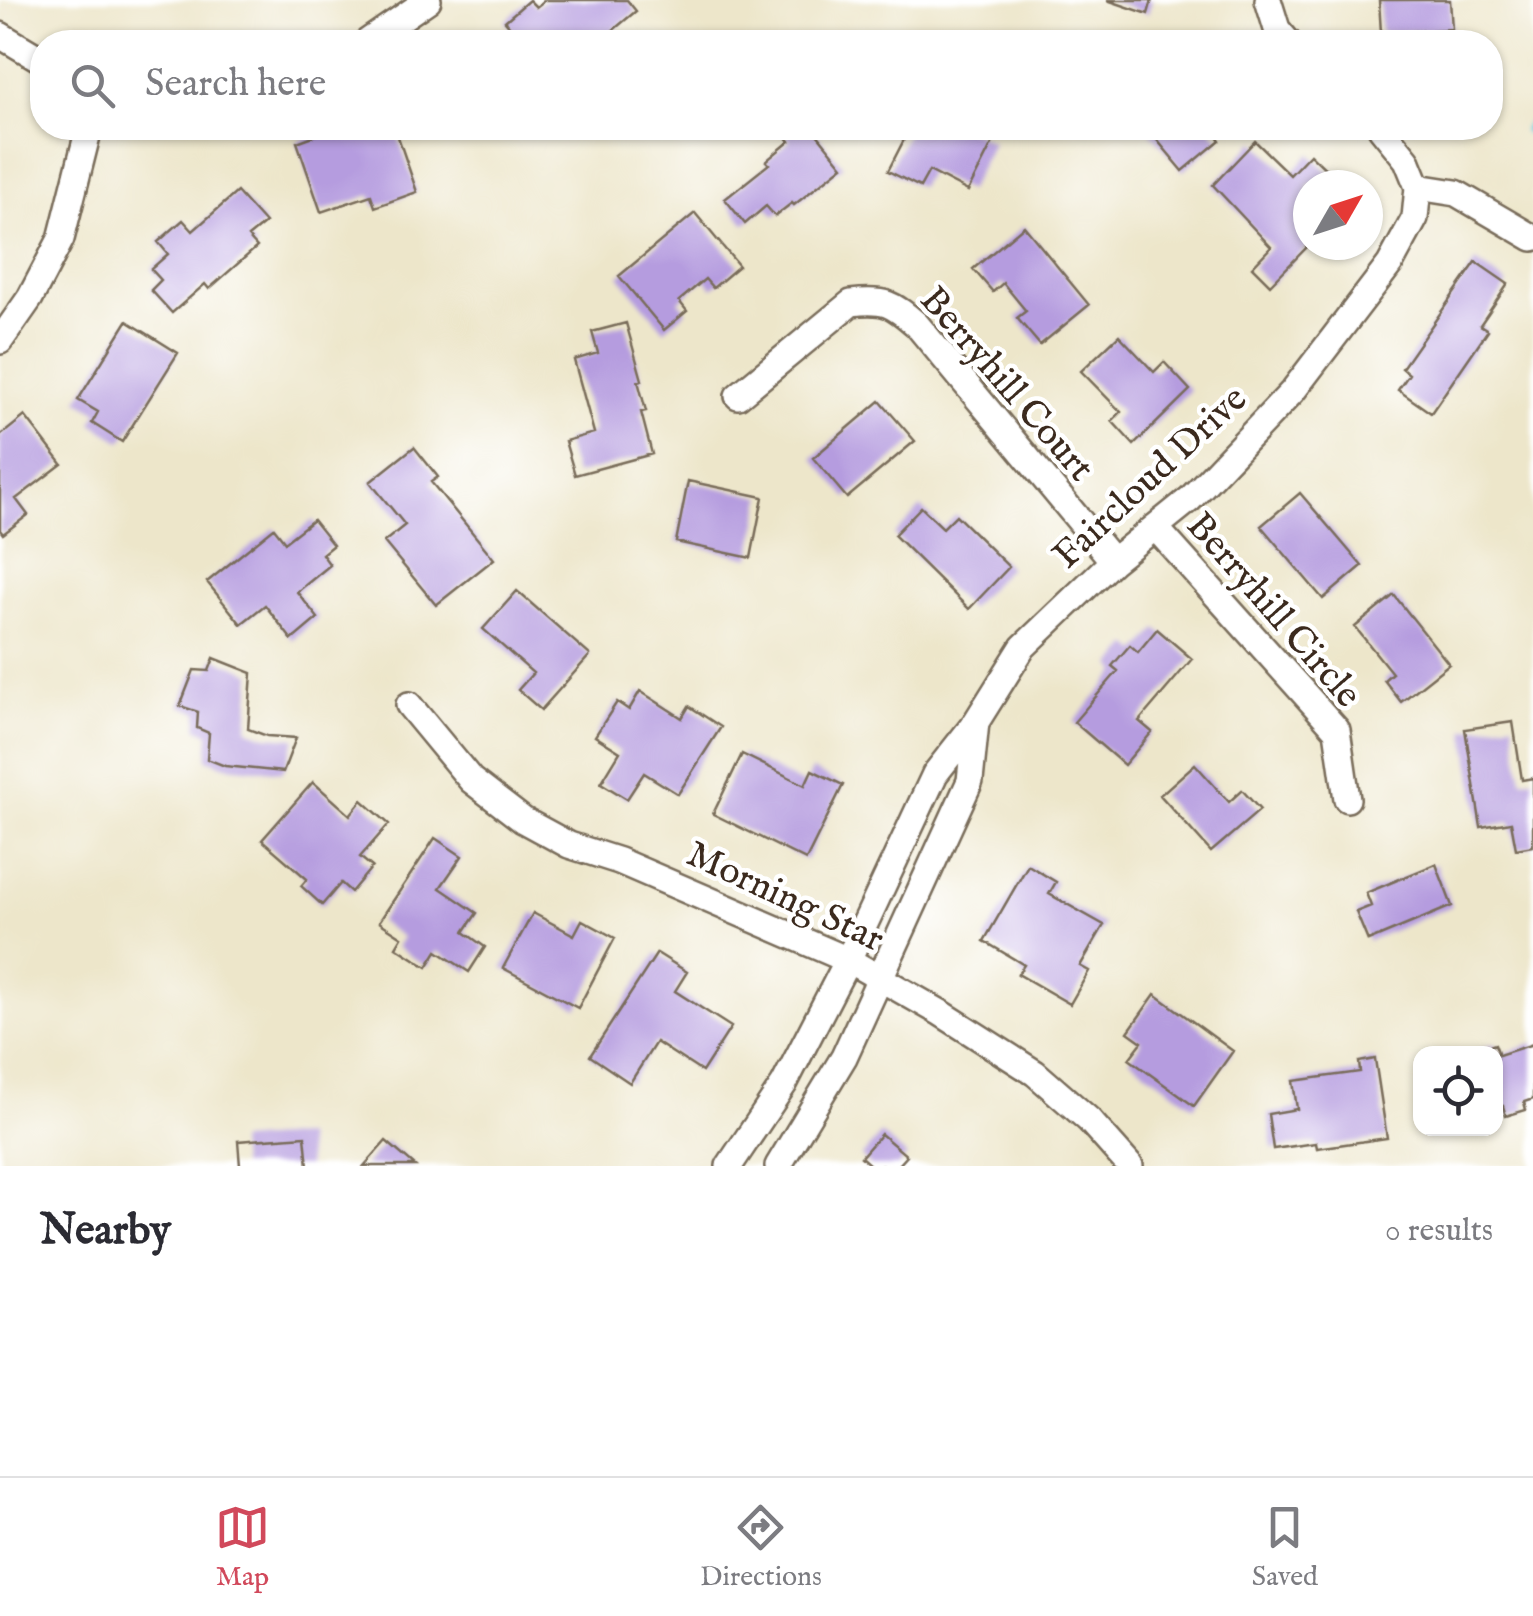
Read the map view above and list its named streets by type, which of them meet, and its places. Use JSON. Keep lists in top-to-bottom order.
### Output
{
  "streets": {
    "street": [
      "Berryhill Court",
      "Faircloud Drive",
      "Berryhill Circle",
      "Morning Star"
    ]
  },
  "crossings": [
    ["Berryhill Court", "Faircloud Drive"],
    ["Faircloud Drive", "Berryhill Circle"],
    ["Faircloud Drive", "Morning Star"]
  ],
  "north": "top right",
  "page": {
    "search": "Search here",
    "heading": ["Nearby", "0 results"],
    "nav": ["Map", "Directions", "Saved"]
  }
}
